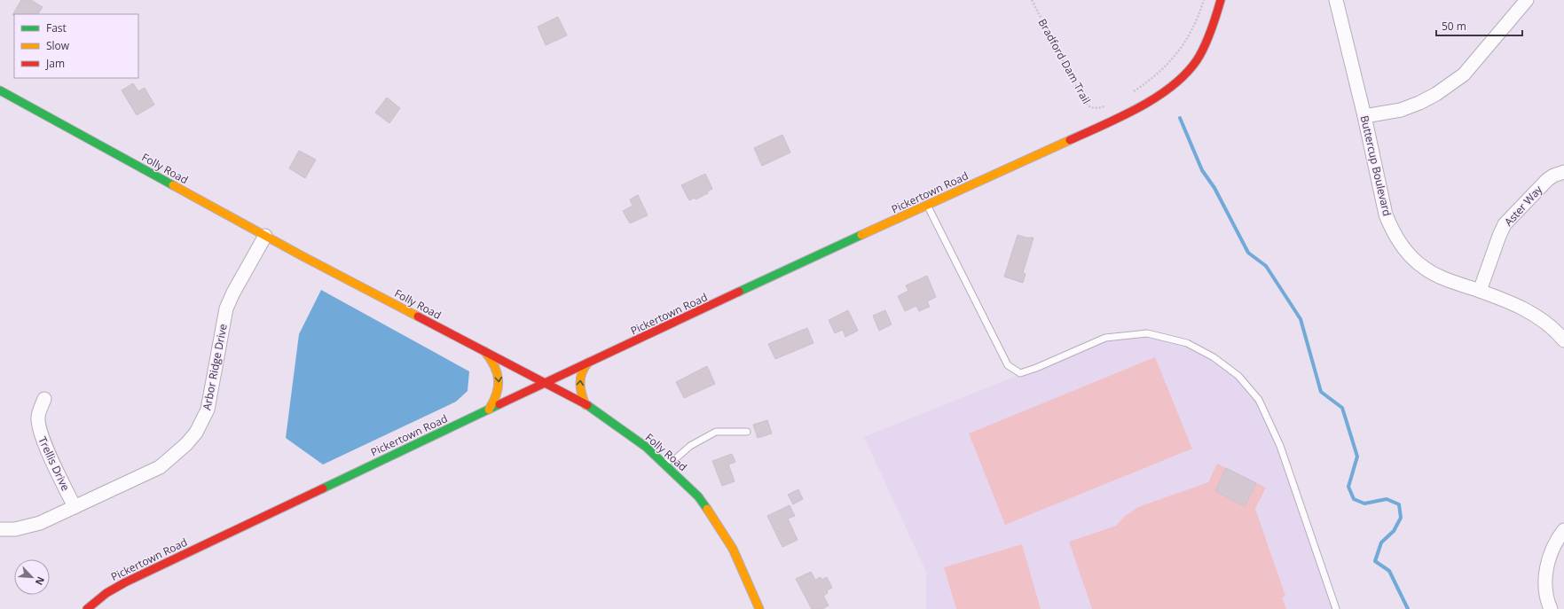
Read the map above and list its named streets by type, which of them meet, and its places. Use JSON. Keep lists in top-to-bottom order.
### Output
{
  "streets": {
    "street": [
      "Buttercup Boulevard",
      "Folly Road",
      "Pickertown Road",
      "Aster Way",
      "Arbor Ridge Drive",
      "Trellis Drive"
    ],
    "path": ["Bradford Dam Trail"]
  },
  "crossings": [
    ["Buttercup Boulevard", "Aster Way"],
    ["Folly Road", "Pickertown Road"],
    ["Folly Road", "Arbor Ridge Drive"],
    ["Arbor Ridge Drive", "Trellis Drive"]
  ],
  "legend": ["Fast", "Slow", "Jam"],
  "scale_bar": "50 m",
  "north": "bottom right"
}
